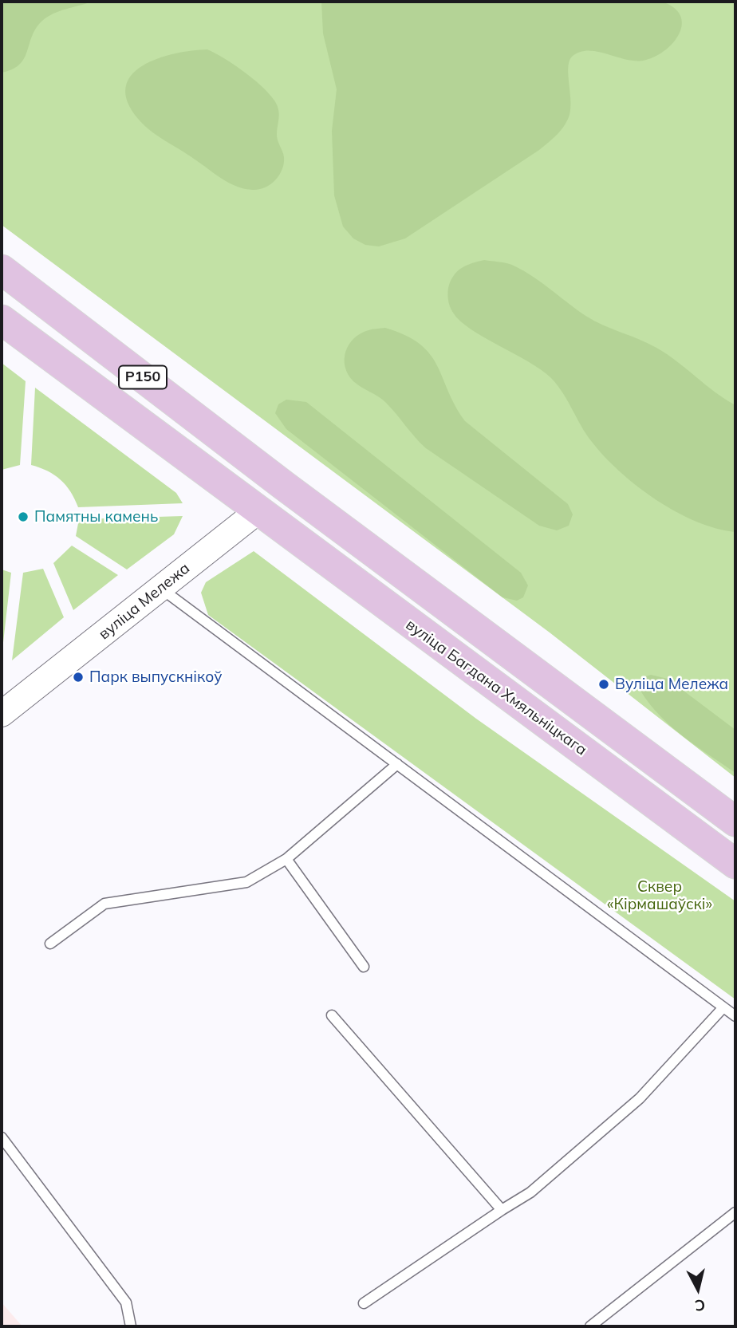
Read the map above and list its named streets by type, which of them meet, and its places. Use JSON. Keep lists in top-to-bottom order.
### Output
{
  "streets": {
    "main road": ["Р150", "вуліца Мележа", "вуліца Багдана Хмяльніцкага"]
  },
  "crossings": [
    ["Р150", "вуліца Мележа"],
    ["Р150", "вуліца Багдана Хмяльніцкага"],
    ["вуліца Мележа", "вуліца Багдана Хмяльніцкага"]
  ],
  "parks": ["Сквер «Кірмашаўскі»"],
  "places": ["Памятны камень", "Парк выпускнікоў", "Вуліца Мележа"],
  "north": "bottom"
}
